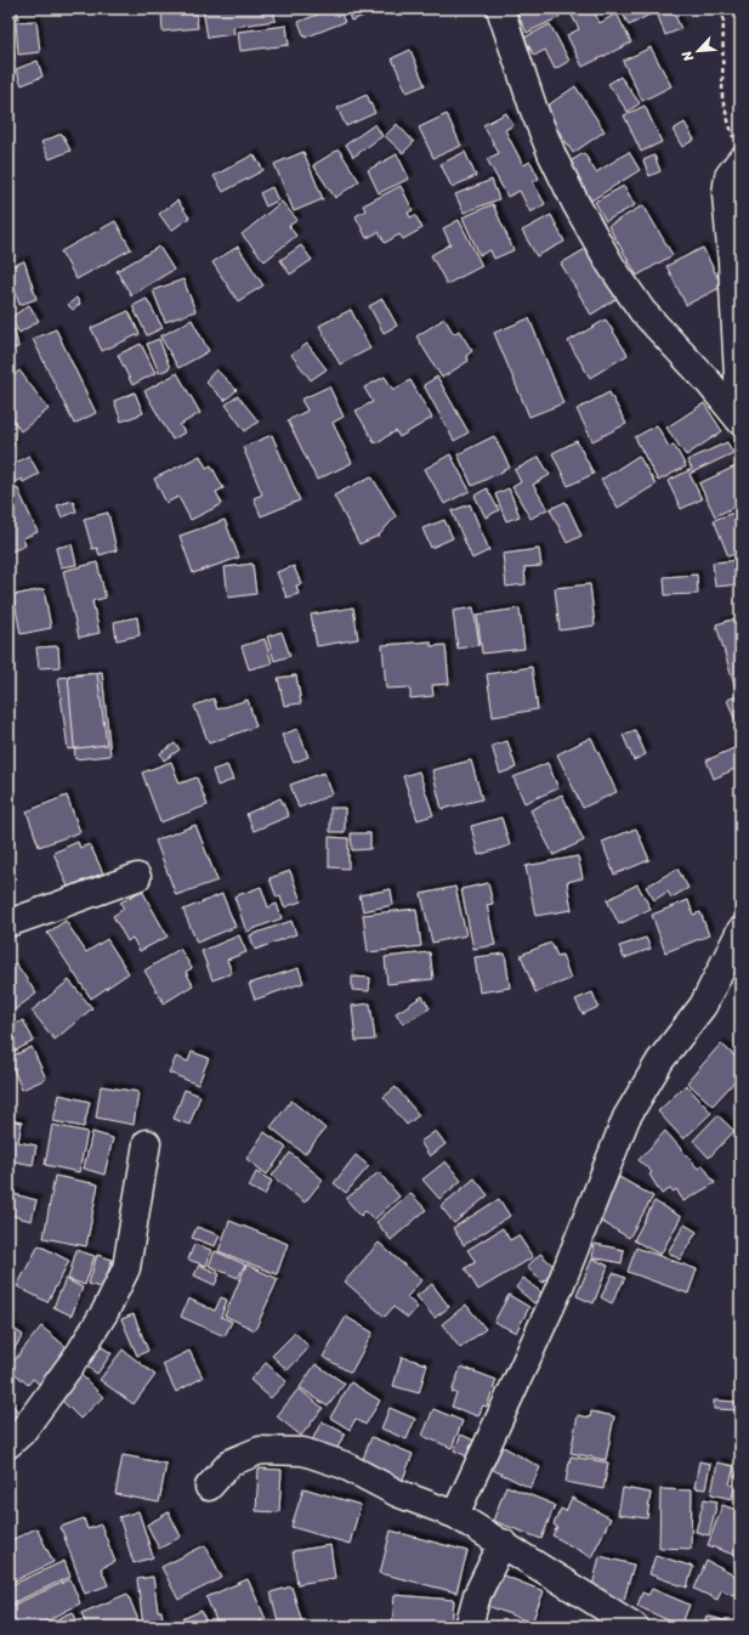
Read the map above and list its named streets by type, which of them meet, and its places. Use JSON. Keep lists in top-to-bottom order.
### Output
{
  "north": "bottom left"
}
